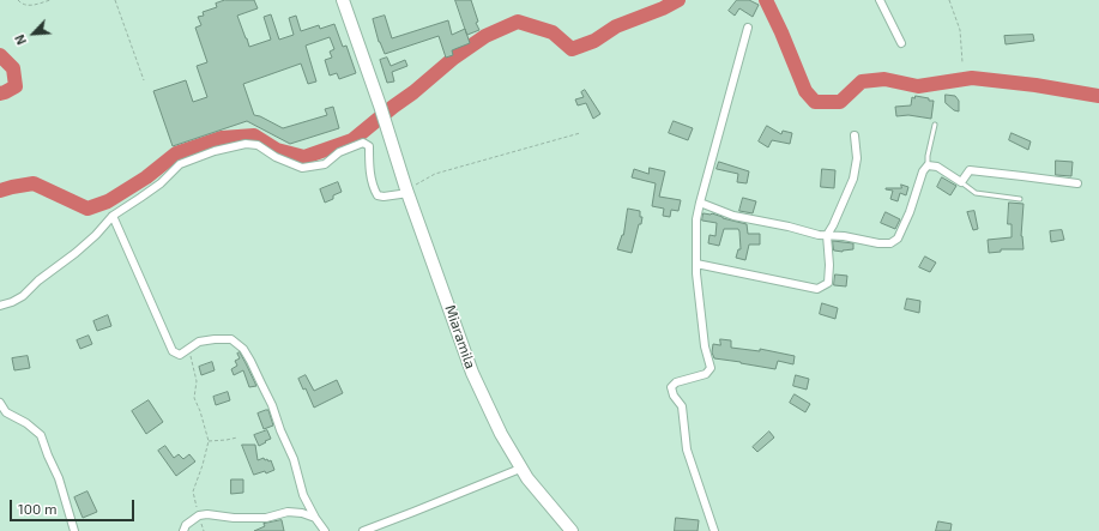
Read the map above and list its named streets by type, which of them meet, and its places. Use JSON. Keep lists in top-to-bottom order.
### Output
{
  "streets": {
    "main road": ["Miaramila"]
  },
  "scale_bar": "100 m",
  "north": "bottom left"
}
